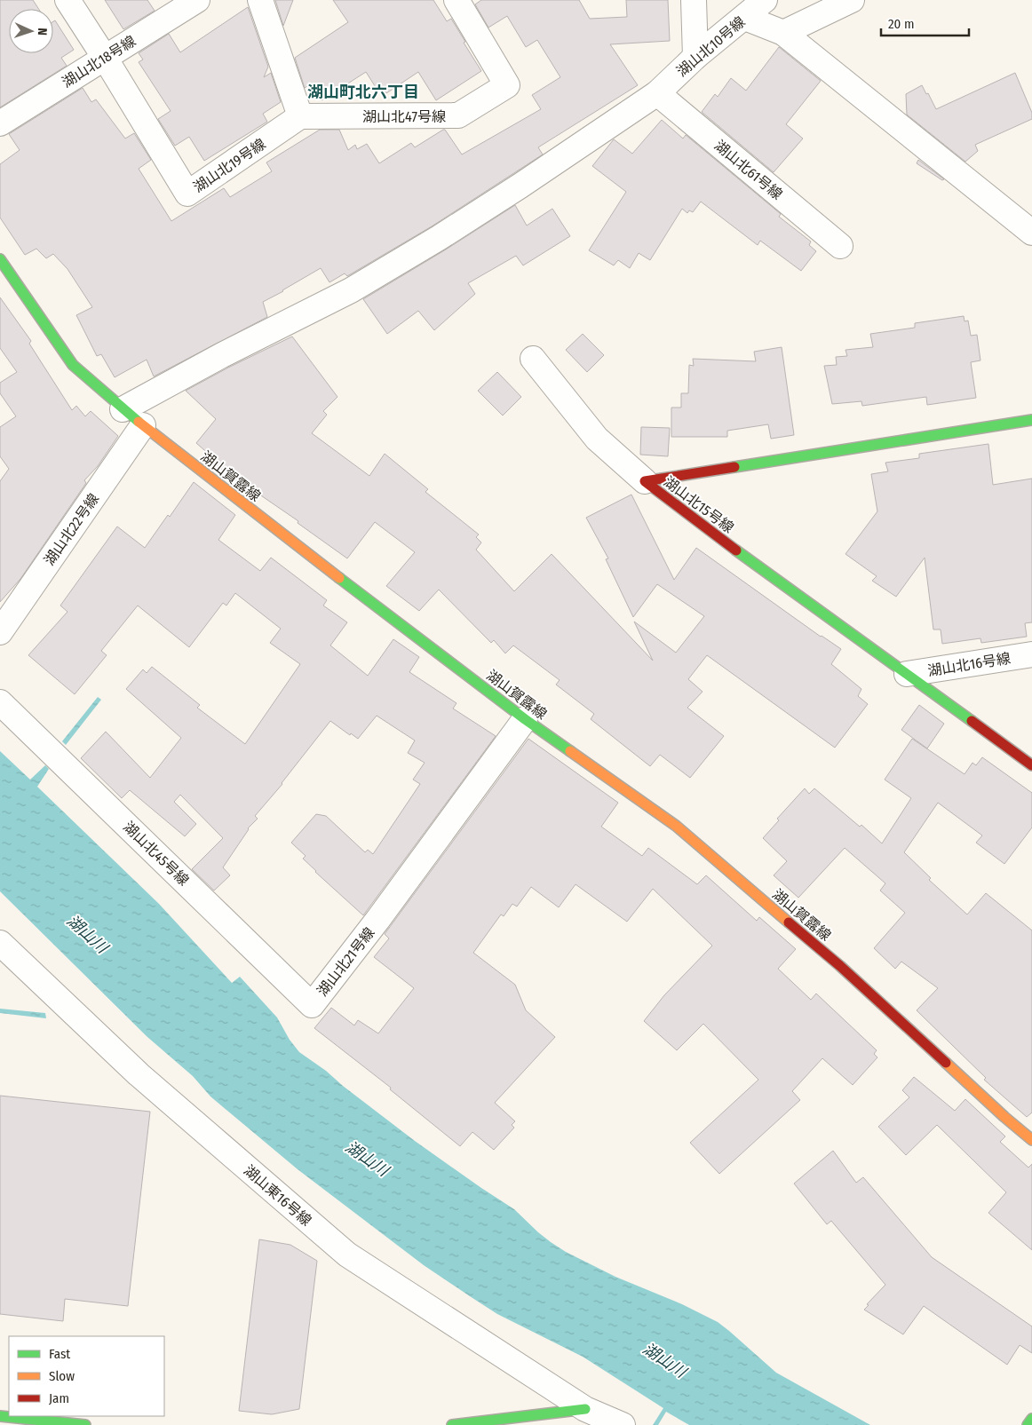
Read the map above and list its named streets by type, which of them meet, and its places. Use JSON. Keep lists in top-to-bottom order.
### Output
{
  "streets": {
    "main road": ["湖山賀露線", "湖山北15号線"],
    "street": [
      "湖山北10号線",
      "湖山北18号線",
      "湖山北47号線",
      "湖山北19号線",
      "湖山北61号線",
      "湖山北22号線",
      "湖山北16号線",
      "湖山北45号線",
      "湖山北21号線",
      "湖山東16号線"
    ]
  },
  "crossings": [
    ["湖山北10号線", "湖山北61号線"],
    ["湖山北10号線", "湖山賀露線"],
    ["湖山北18号線", "湖山北19号線"],
    ["湖山北47号線", "湖山北19号線"],
    ["湖山賀露線", "湖山北22号線"],
    ["湖山賀露線", "湖山北21号線"],
    ["湖山北15号線", "湖山北16号線"],
    ["湖山北45号線", "湖山北21号線"]
  ],
  "districts": ["湖山町北六丁目"],
  "water": ["湖山川"],
  "legend": ["Fast", "Slow", "Jam"],
  "scale_bar": "20 m",
  "north": "right"
}
